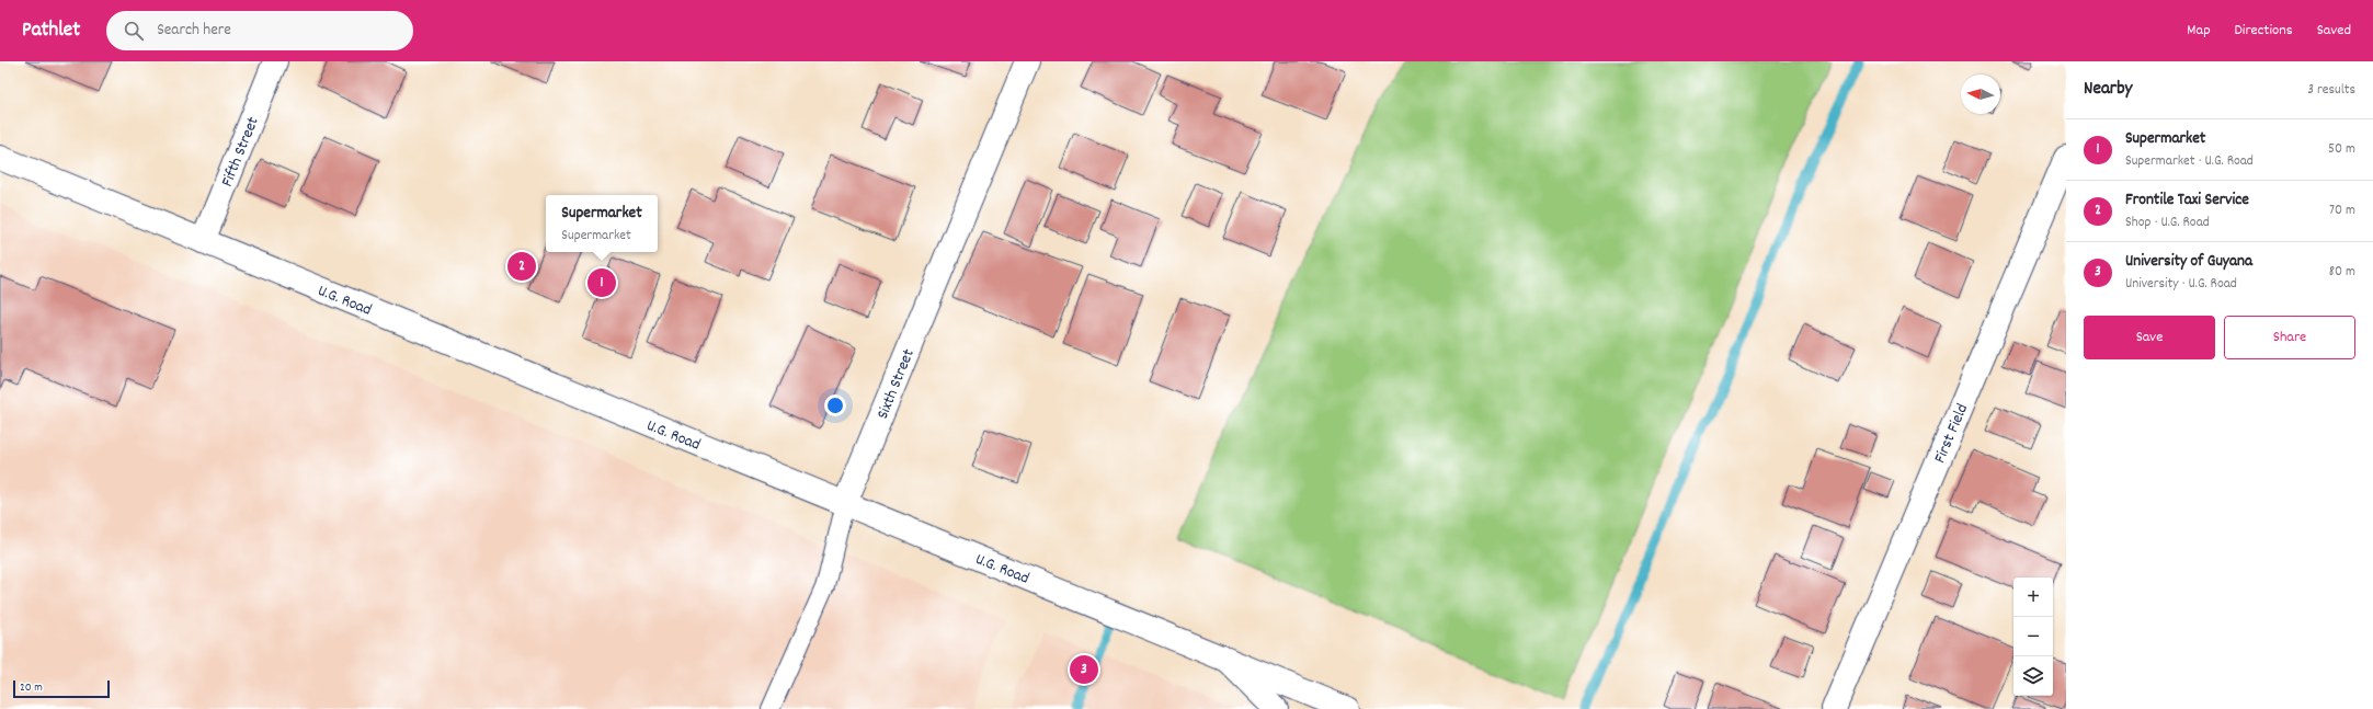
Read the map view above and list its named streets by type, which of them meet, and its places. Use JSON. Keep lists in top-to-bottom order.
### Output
{
  "streets": {
    "street": [
      "Fifth Street",
      "U.G. Road",
      "Sixth Street",
      "First Field"
    ]
  },
  "crossings": [
    ["Fifth Street", "U.G. Road"],
    ["U.G. Road", "Sixth Street"]
  ],
  "scale_bar": "20 m",
  "north": "left",
  "page": {
    "header": "Pathlet",
    "search": "Search here",
    "nav": ["Map", "Directions", "Saved"],
    "heading": ["Nearby", "3 results"],
    "list": [
      {
        "mark": "1",
        "name": "Supermarket",
        "note": "Supermarket · U.G. Road",
        "value": "50 m"
      },
      {
        "mark": "2",
        "name": "Frontile Taxi Service",
        "note": "Shop · U.G. Road",
        "value": "70 m"
      },
      {
        "mark": "3",
        "name": "University of Guyana",
        "note": "University · U.G. Road",
        "value": "80 m"
      }
    ],
    "popup": ["Supermarket", "Supermarket"],
    "pins": ["2", "1", "3"],
    "buttons": ["Save", "Share"],
    "map_buttons": ["+", "−"],
    "scale": "20 m"
  }
}
